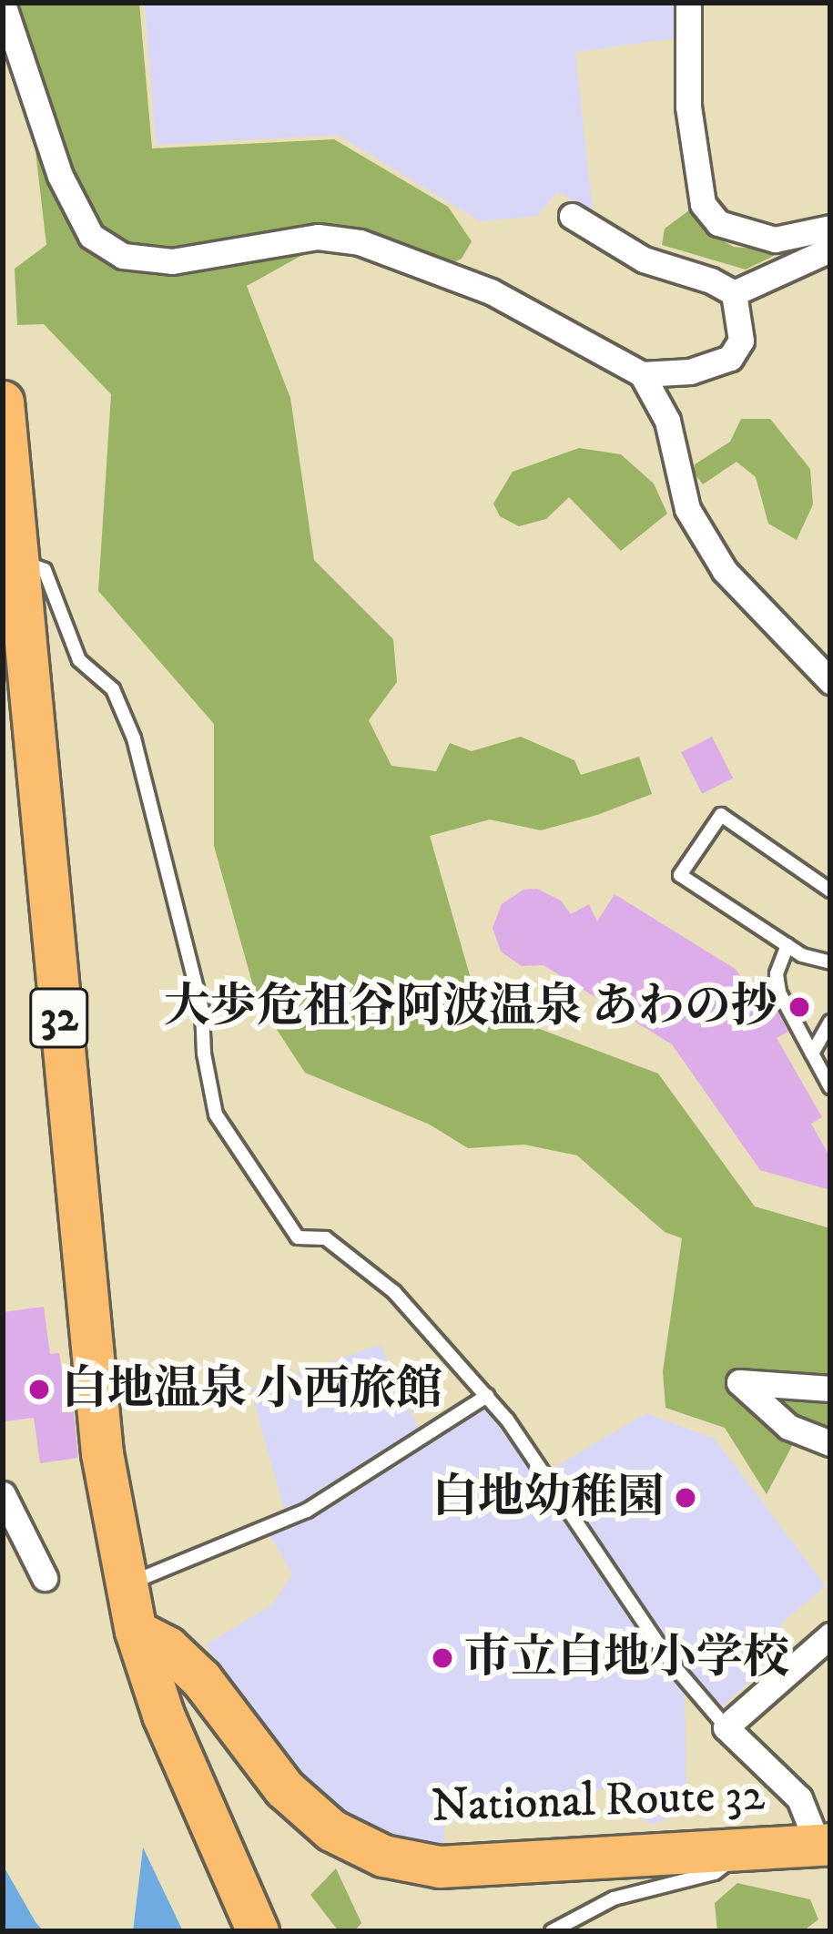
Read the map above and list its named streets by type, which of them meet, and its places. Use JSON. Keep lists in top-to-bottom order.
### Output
{
  "streets": {
    "highway": ["32", "National Route 32"]
  },
  "crossings": [
    ["32", "National Route 32"]
  ],
  "places": [
    "大歩危祖谷阿波温泉 あわの抄",
    "白地温泉 小西旅館",
    "白地幼稚園",
    "市立白地小学校"
  ]
}
